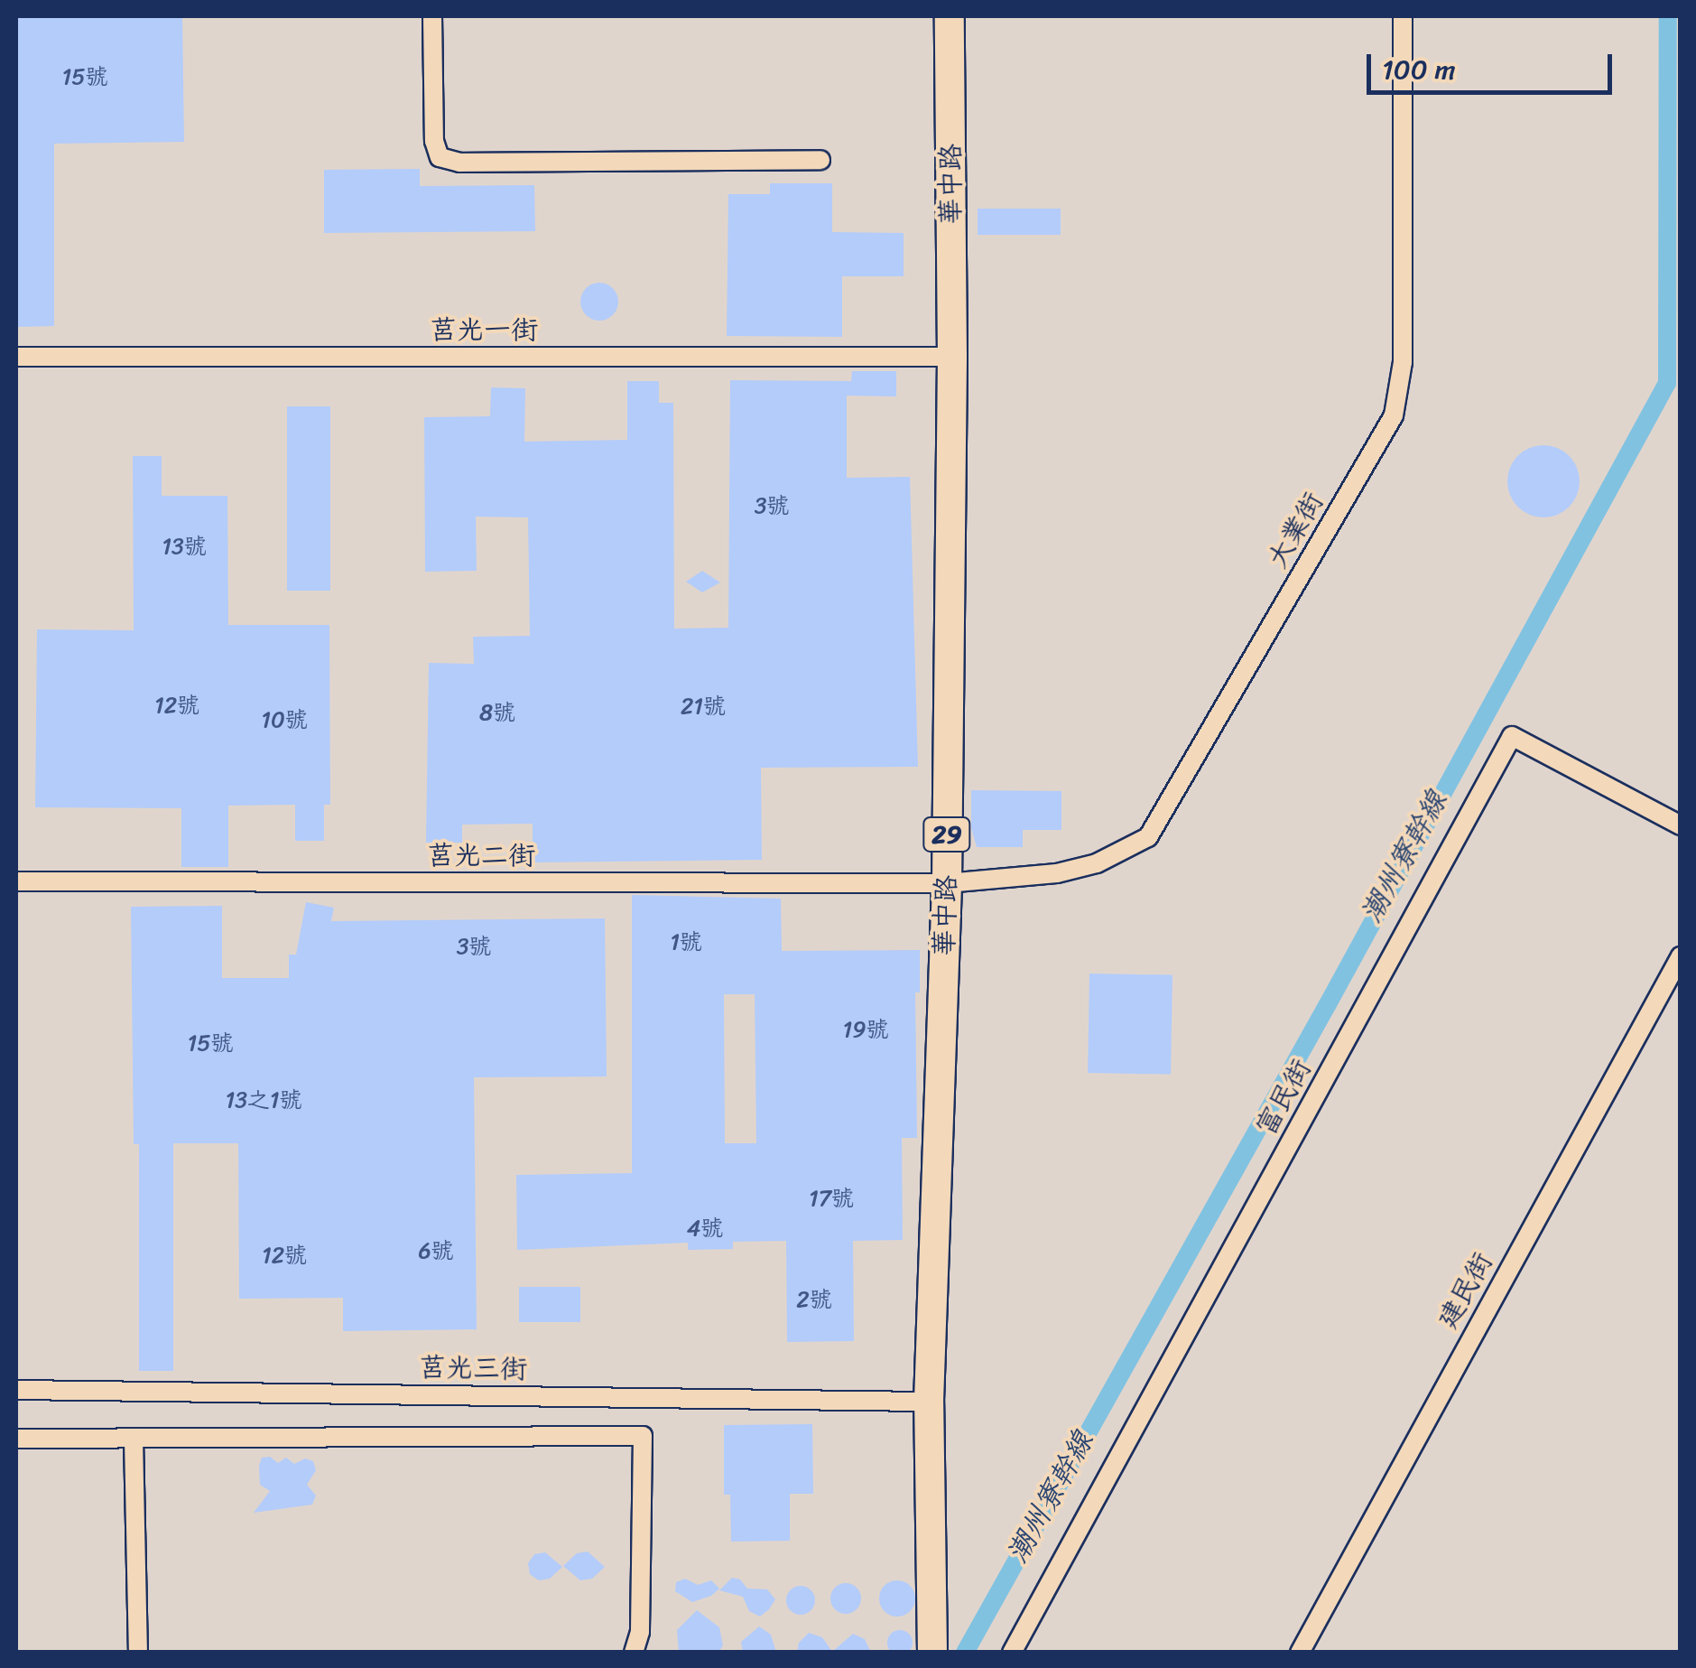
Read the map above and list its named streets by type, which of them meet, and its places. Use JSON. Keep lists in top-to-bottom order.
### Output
{
  "streets": {
    "main road": ["華中路", "29"],
    "street": [
      "莒光一街",
      "大業街",
      "莒光二街",
      "富民街",
      "建民街",
      "莒光三街"
    ]
  },
  "crossings": [
    ["華中路", "莒光一街"],
    ["華中路", "大業街"],
    ["華中路", "莒光二街"],
    ["華中路", "莒光三街"],
    ["大業街", "莒光二街"]
  ],
  "water": ["潮州寮幹線"],
  "house_numbers": [
    "15號",
    "3號",
    "13號",
    "12號",
    "21號",
    "8號",
    "10號",
    "1號",
    "3號",
    "19號",
    "15號",
    "13之1號",
    "17號",
    "4號",
    "6號",
    "12號",
    "2號"
  ],
  "scale_bar": "100 m"
}
